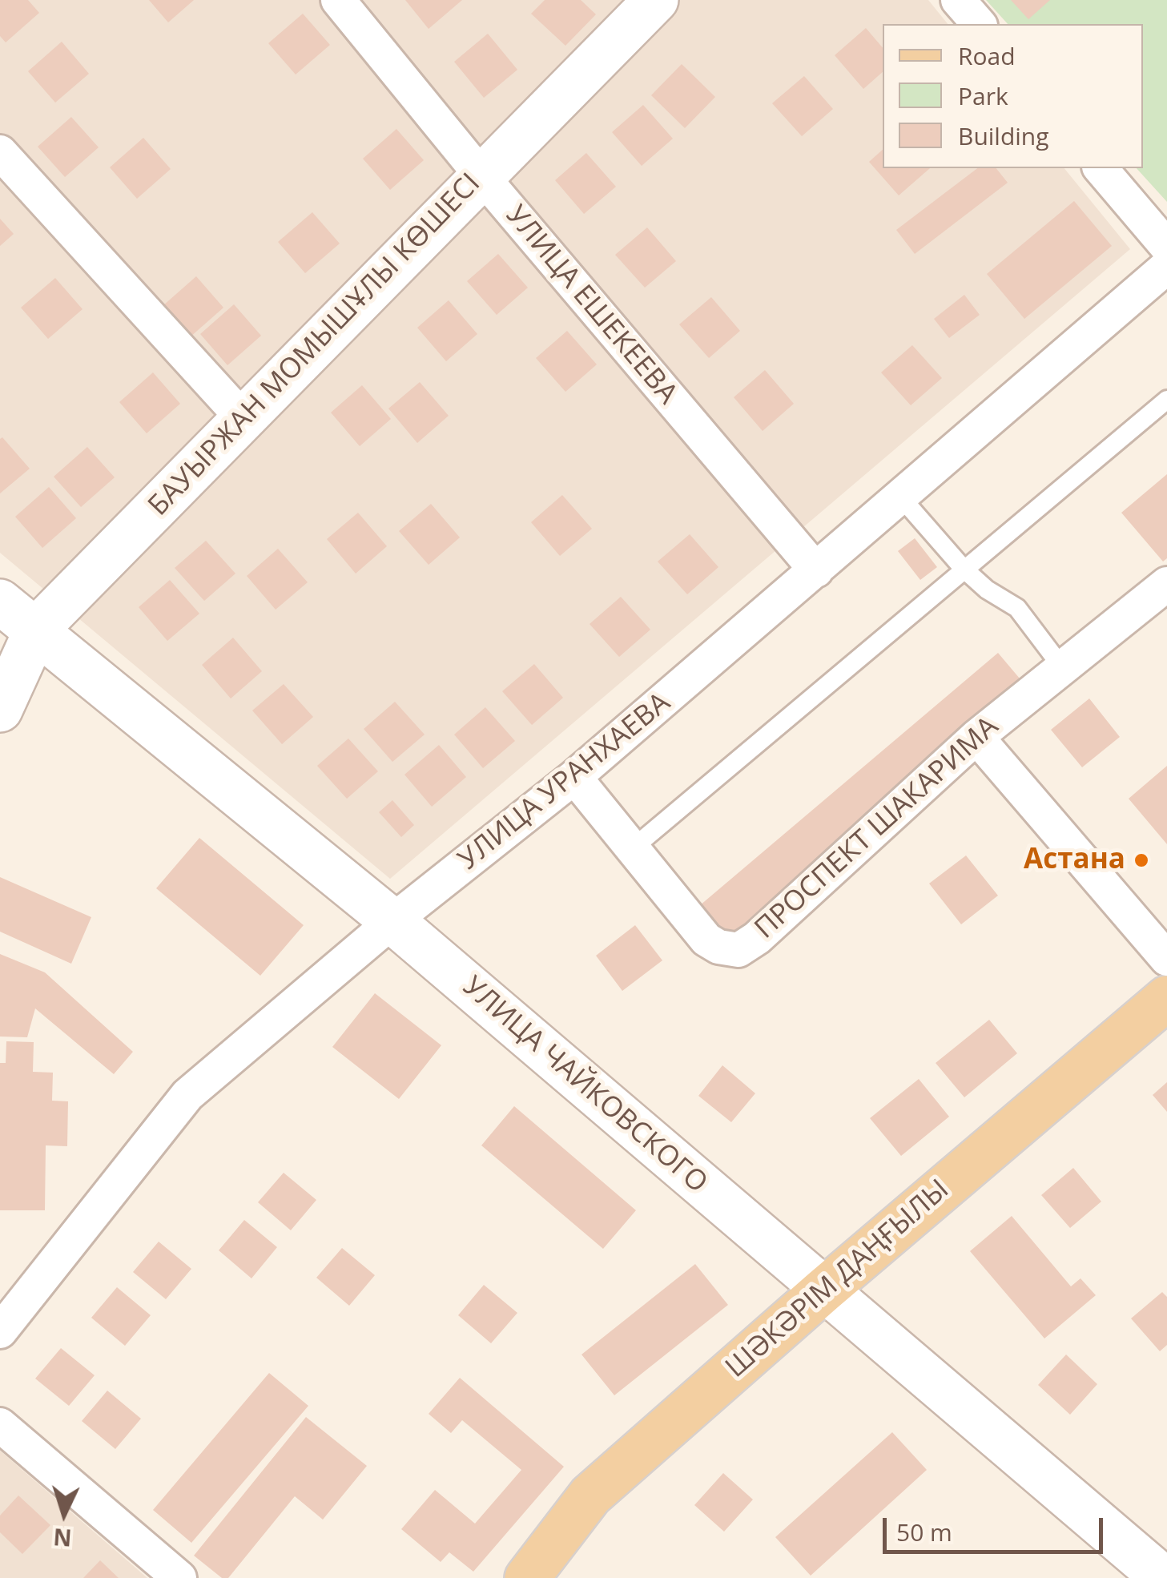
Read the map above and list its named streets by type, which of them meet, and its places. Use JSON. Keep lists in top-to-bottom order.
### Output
{
  "streets": {
    "main road": ["ШӘКӘРІМ ДАҢҒЫЛЫ"],
    "street": [
      "УЛИЦА ЕШЕКЕЕВА",
      "БАУЫРЖАН МОМЫШҰЛЫ КӨШЕСІ",
      "УЛИЦА УРАНХАЕВА",
      "ПРОСПЕКТ ШАКАРИМА",
      "УЛИЦА ЧАЙКОВСКОГО"
    ]
  },
  "crossings": [
    ["УЛИЦА ЕШЕКЕЕВА", "БАУЫРЖАН МОМЫШҰЛЫ КӨШЕСІ"],
    ["УЛИЦА ЕШЕКЕЕВА", "УЛИЦА УРАНХАЕВА"],
    ["БАУЫРЖАН МОМЫШҰЛЫ КӨШЕСІ", "УЛИЦА ЧАЙКОВСКОГО"],
    ["УЛИЦА УРАНХАЕВА", "ПРОСПЕКТ ШАКАРИМА"],
    ["УЛИЦА УРАНХАЕВА", "УЛИЦА ЧАЙКОВСКОГО"],
    ["УЛИЦА ЧАЙКОВСКОГО", "ШӘКӘРІМ ДАҢҒЫЛЫ"]
  ],
  "places": ["Астана"],
  "legend": ["Road", "Park", "Building"],
  "scale_bar": "50 m",
  "north": "bottom"
}
